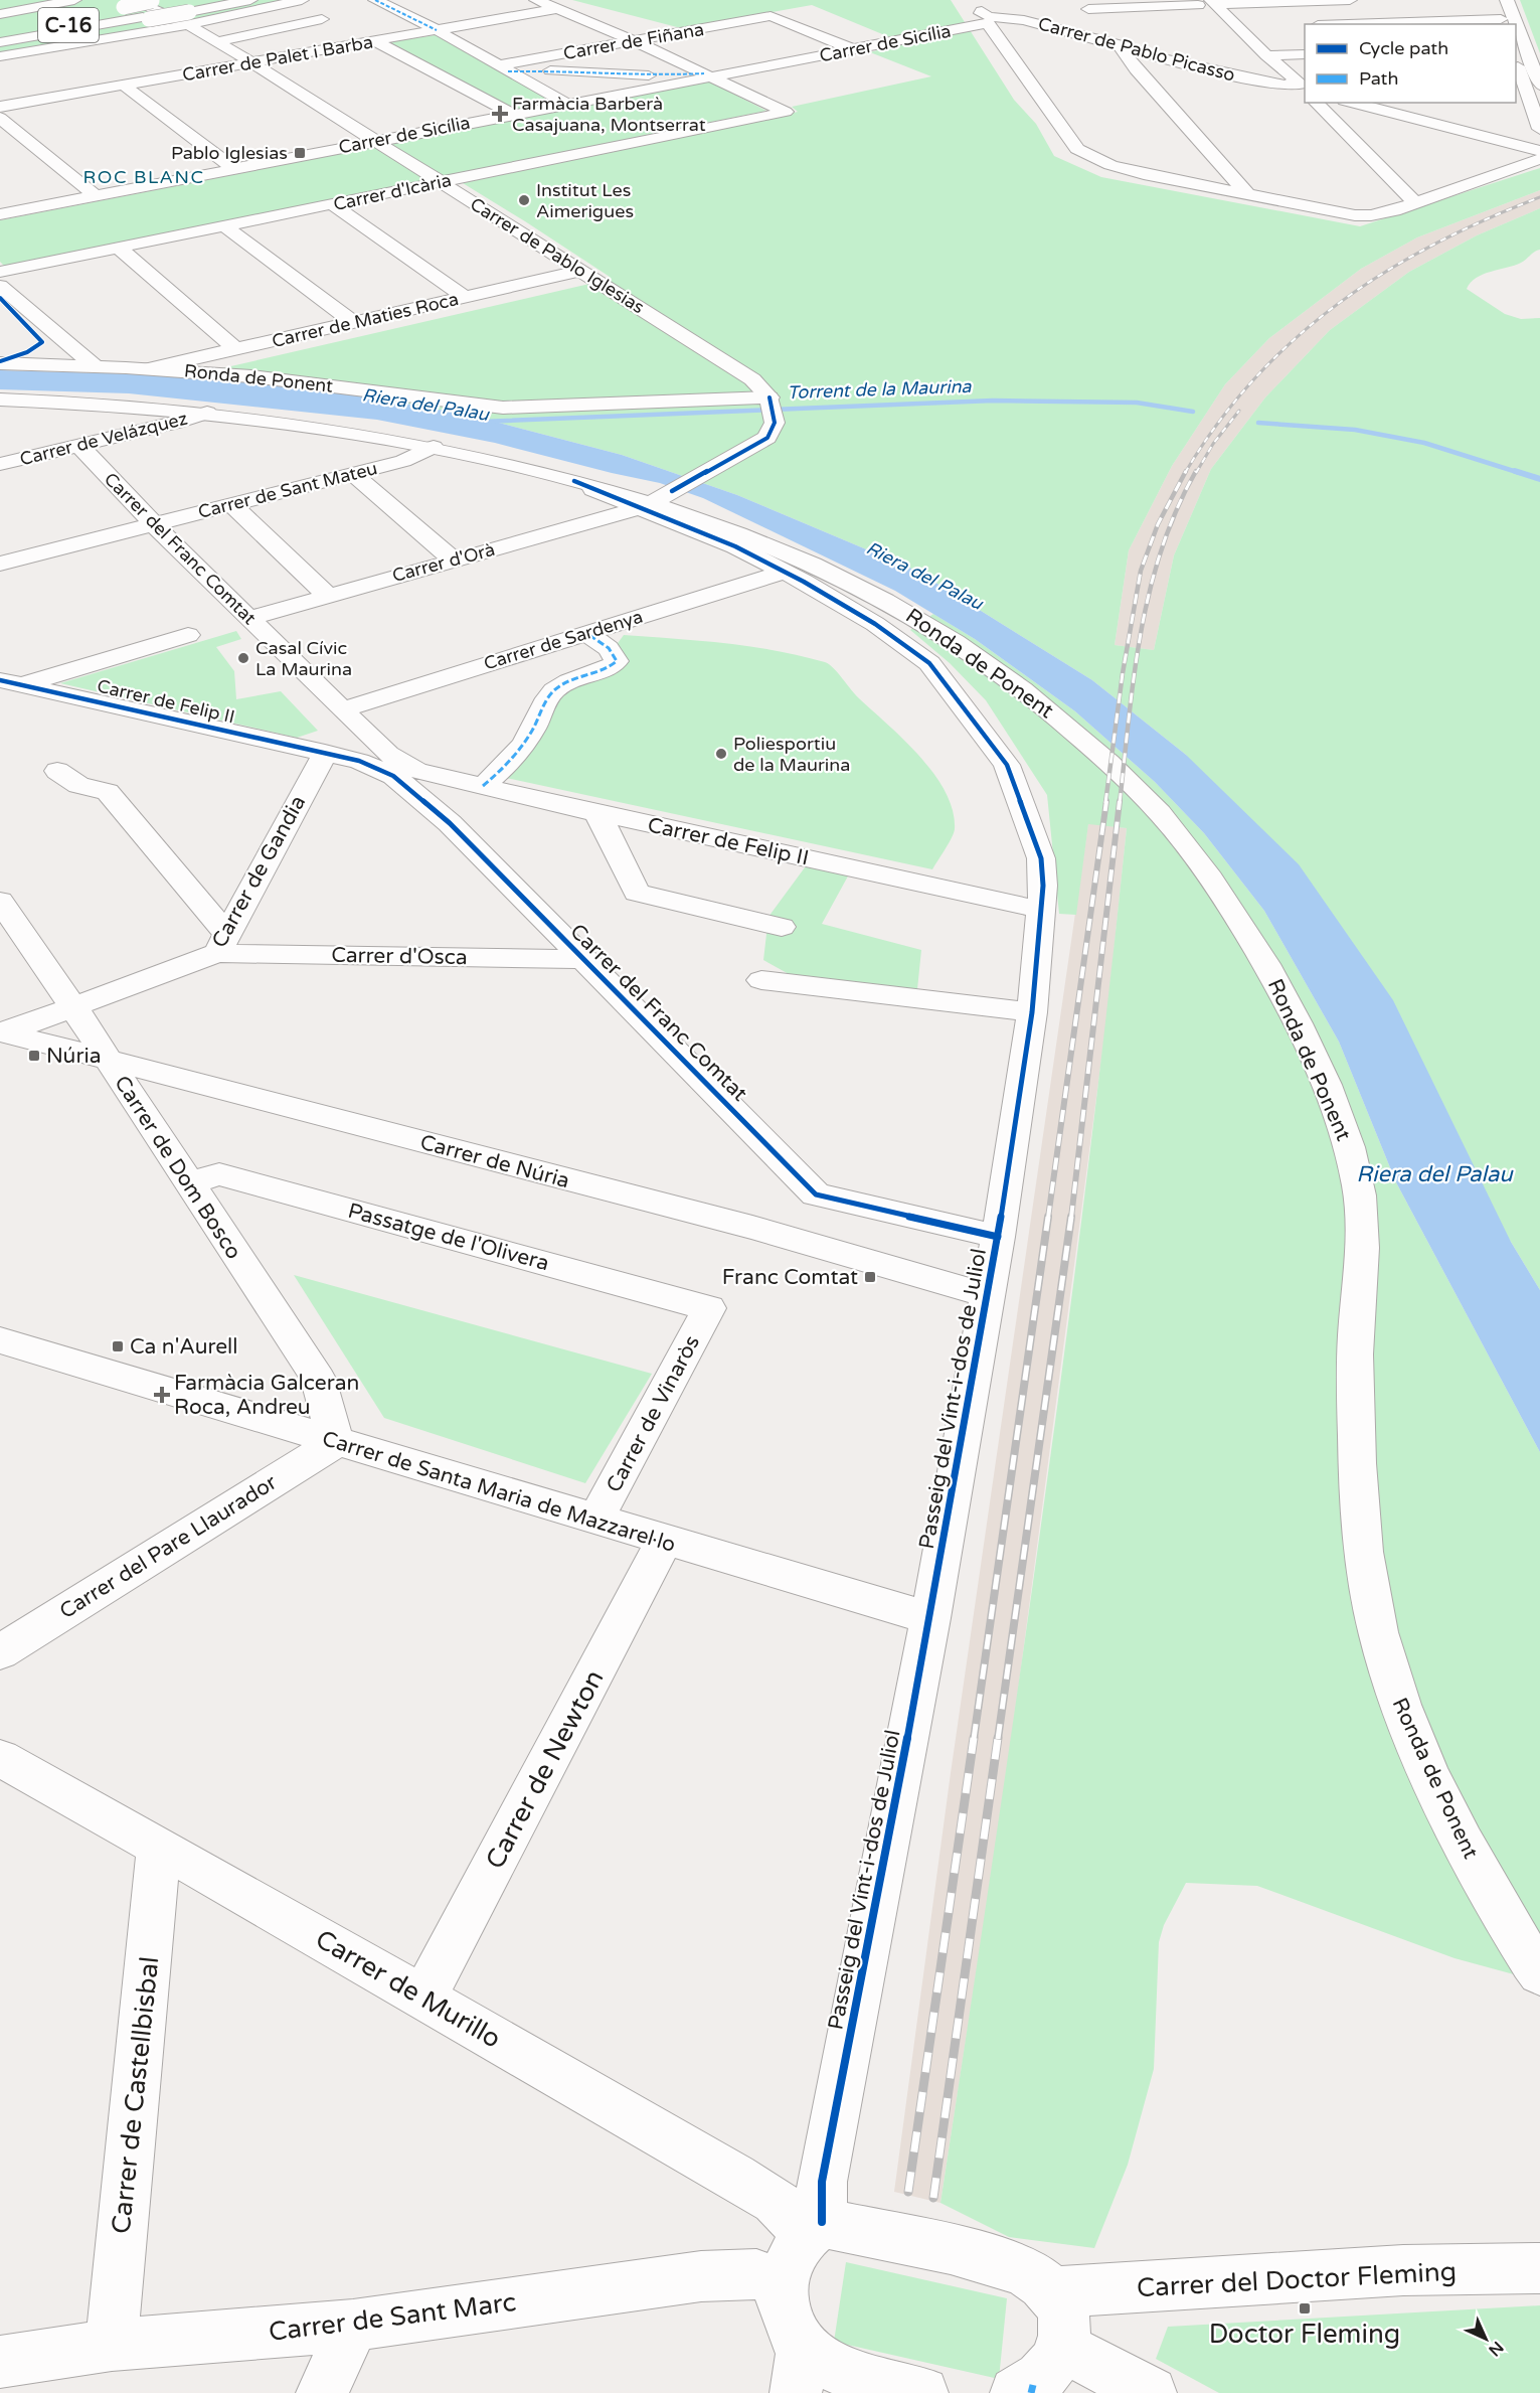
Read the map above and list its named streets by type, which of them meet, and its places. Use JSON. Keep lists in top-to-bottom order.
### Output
{
  "streets": {
    "main road": [
      "C-16",
      "Carrer de Fiñana",
      "Carrer de Sicília",
      "Carrer de Pablo Picasso",
      "Carrer de Palet i Barba",
      "Carrer d'Icària",
      "Carrer de Pablo Iglesias",
      "Carrer de Maties Roca",
      "Ronda de Ponent",
      "Carrer de Velázquez",
      "Carrer de Sant Mateu",
      "Carrer del Franc Comtat",
      "Carrer d'Orà",
      "Carrer de Sardenya",
      "Carrer de Felip II",
      "Carrer de Gandia",
      "Carrer d'Osca",
      "Carrer de Núria",
      "Carrer de Dom Bosco",
      "Passatge de l'Olivera",
      "Passeig del Vint-i-dos de Juliol",
      "Carrer de Vinaròs",
      "Carrer de Santa Maria de Mazzarel·lo",
      "Carrer del Pare Llaurador",
      "Carrer de Newton",
      "Carrer de Murillo",
      "Carrer de Castellbisbal",
      "Carrer del Doctor Fleming",
      "Carrer de Sant Marc"
    ]
  },
  "crossings": [
    ["C-16", "Carrer de Pablo Iglesias"],
    ["Carrer de Fiñana", "Carrer de Sicília"],
    ["Carrer de Sicília", "Carrer de Pablo Picasso"],
    ["Carrer de Sicília", "Carrer d'Icària"],
    ["Carrer de Sicília", "Carrer de Pablo Iglesias"],
    ["Carrer de Palet i Barba", "Carrer de Pablo Iglesias"],
    ["Carrer d'Icària", "Carrer de Pablo Iglesias"],
    ["Carrer de Pablo Iglesias", "Carrer de Maties Roca"],
    ["Carrer de Pablo Iglesias", "Ronda de Ponent"],
    ["Carrer de Pablo Iglesias", "Carrer d'Orà"],
    ["Carrer de Maties Roca", "Ronda de Ponent"],
    ["Ronda de Ponent", "Carrer de Velázquez"],
    ["Ronda de Ponent", "Carrer de Sant Mateu"],
    ["Ronda de Ponent", "Carrer d'Orà"],
    ["Ronda de Ponent", "Passeig del Vint-i-dos de Juliol"],
    ["Carrer de Velázquez", "Carrer del Franc Comtat"],
    ["Carrer de Sant Mateu", "Carrer del Franc Comtat"],
    ["Carrer del Franc Comtat", "Carrer d'Orà"],
    ["Carrer del Franc Comtat", "Carrer de Sardenya"],
    ["Carrer del Franc Comtat", "Carrer de Felip II"],
    ["Carrer del Franc Comtat", "Carrer de Gandia"],
    ["Carrer del Franc Comtat", "Carrer d'Osca"],
    ["Carrer d'Orà", "Passeig del Vint-i-dos de Juliol"],
    ["Carrer de Sardenya", "Passeig del Vint-i-dos de Juliol"],
    ["Carrer de Felip II", "Carrer de Gandia"],
    ["Carrer de Felip II", "Passeig del Vint-i-dos de Juliol"],
    ["Carrer de Gandia", "Carrer d'Osca"],
    ["Carrer de Gandia", "Carrer de Núria"],
    ["Carrer de Gandia", "Carrer de Dom Bosco"],
    ["Carrer de Núria", "Carrer de Dom Bosco"],
    ["Carrer de Núria", "Passeig del Vint-i-dos de Juliol"],
    ["Carrer de Dom Bosco", "Passatge de l'Olivera"],
    ["Carrer de Dom Bosco", "Carrer de Santa Maria de Mazzarel·lo"],
    ["Carrer de Dom Bosco", "Carrer del Pare Llaurador"],
    ["Passatge de l'Olivera", "Carrer de Vinaròs"],
    ["Passeig del Vint-i-dos de Juliol", "Carrer de Santa Maria de Mazzarel·lo"],
    ["Passeig del Vint-i-dos de Juliol", "Carrer de Murillo"],
    ["Carrer de Vinaròs", "Carrer de Santa Maria de Mazzarel·lo"],
    ["Carrer de Santa Maria de Mazzarel·lo", "Carrer del Pare Llaurador"],
    ["Carrer de Santa Maria de Mazzarel·lo", "Carrer de Newton"],
    ["Carrer de Newton", "Carrer de Murillo"],
    ["Carrer de Murillo", "Carrer de Castellbisbal"],
    ["Carrer de Castellbisbal", "Carrer de Sant Marc"]
  ],
  "districts": ["ROC BLANC"],
  "water": ["Torrent de la Maurina", "Riera del Palau"],
  "places": {
    "health": ["Farmàcia Barberà Casajuana, Montserrat", "Farmàcia Galceran Roca, Andreu"],
    "transit": [
      "Pablo Iglesias",
      "Núria",
      "Franc Comtat",
      "Ca n'Aurell",
      "Doctor Fleming"
    ],
    "other": ["Institut Les Aimerigues", "Casal Cívic La Maurina", "Poliesportiu de la Maurina"]
  },
  "legend": ["Cycle path", "Path"],
  "north": "bottom right"
}
